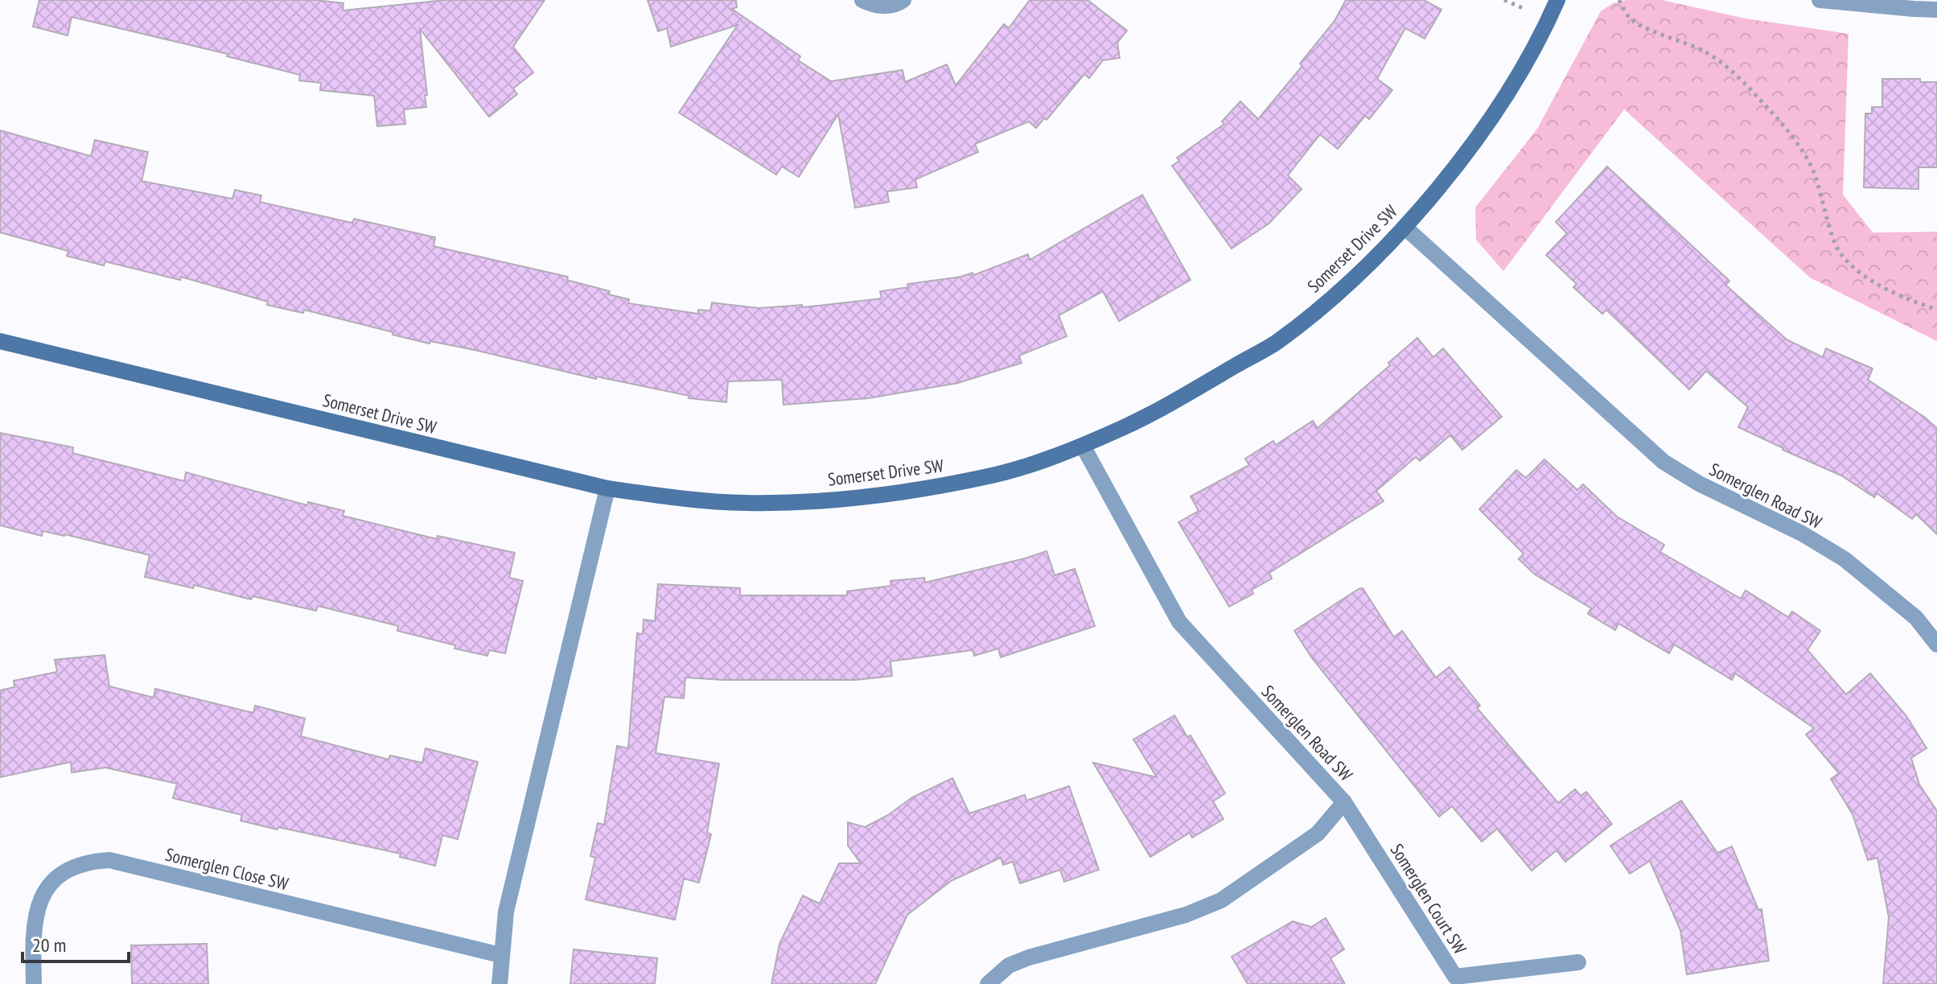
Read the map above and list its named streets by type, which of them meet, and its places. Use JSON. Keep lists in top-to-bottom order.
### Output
{
  "streets": {
    "street": [
      "Somerset Drive SW",
      "Somerglen Road SW",
      "Somerglen Close SW",
      "Somerglen Court SW"
    ]
  },
  "crossings": [
    ["Somerset Drive SW", "Somerglen Road SW"],
    ["Somerglen Road SW", "Somerglen Court SW"]
  ],
  "scale_bar": "20 m"
}
